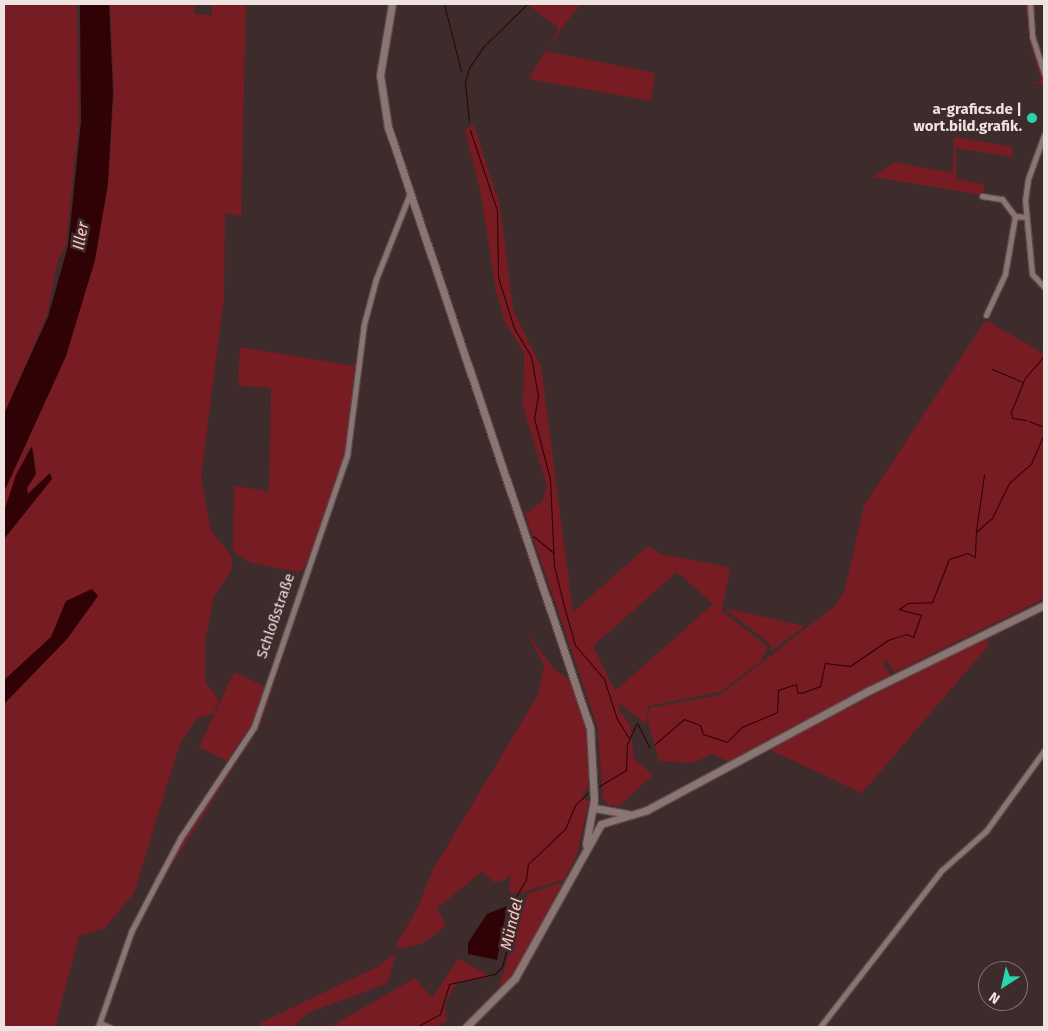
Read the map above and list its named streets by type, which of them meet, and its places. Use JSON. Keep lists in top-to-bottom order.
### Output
{
  "streets": {
    "street": ["Schloßstraße"]
  },
  "water": ["Iller", "Mündel"],
  "places": ["a-grafics.de | wort.bild.grafik."],
  "north": "bottom left"
}
